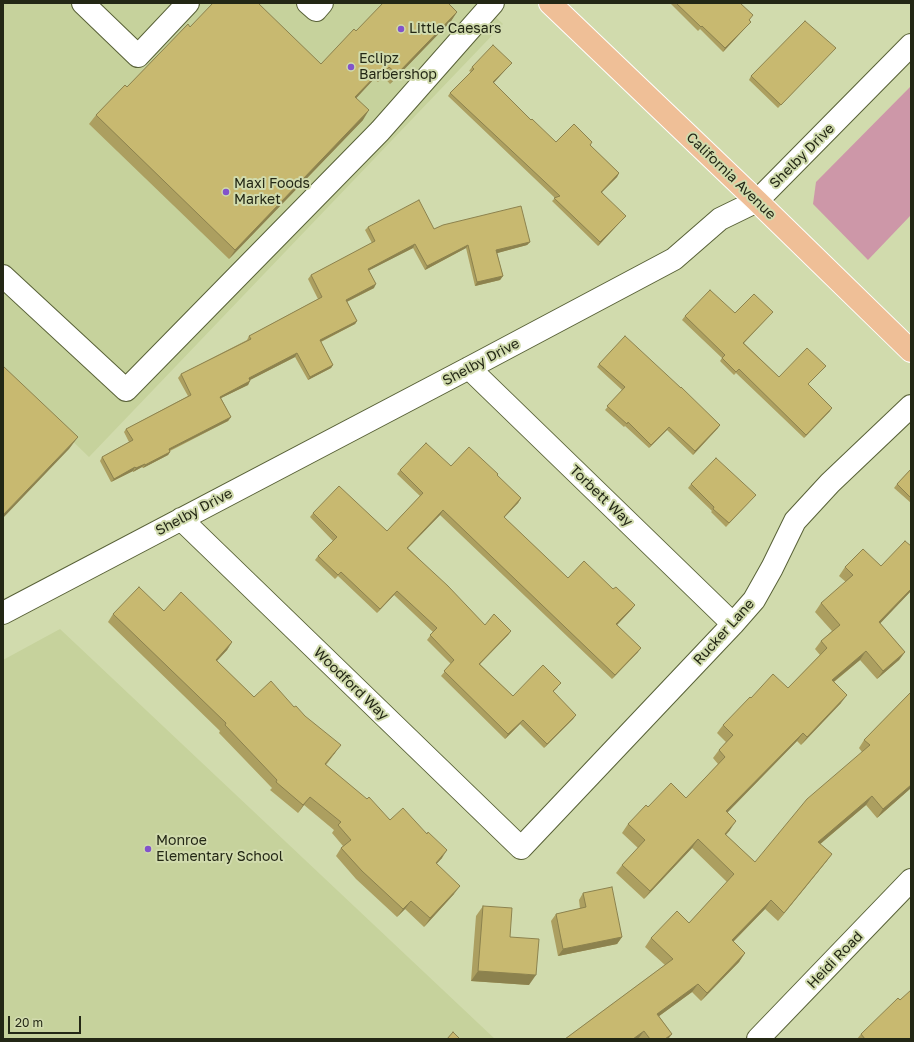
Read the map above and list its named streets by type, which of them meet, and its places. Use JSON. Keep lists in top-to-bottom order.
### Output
{
  "streets": {
    "main road": ["California Avenue"],
    "street": [
      "Shelby Drive",
      "Torbett Way",
      "Rucker Lane",
      "Woodford Way",
      "Heidi Road"
    ]
  },
  "crossings": [
    ["Shelby Drive", "California Avenue"],
    ["Shelby Drive", "Torbett Way"],
    ["Shelby Drive", "Woodford Way"],
    ["Torbett Way", "Rucker Lane"],
    ["Rucker Lane", "Woodford Way"]
  ],
  "places": [
    "Little Caesars",
    "Eclipz Barbershop",
    "Maxi Foods Market",
    "Monroe Elementary School"
  ],
  "scale_bar": "20 m"
}
